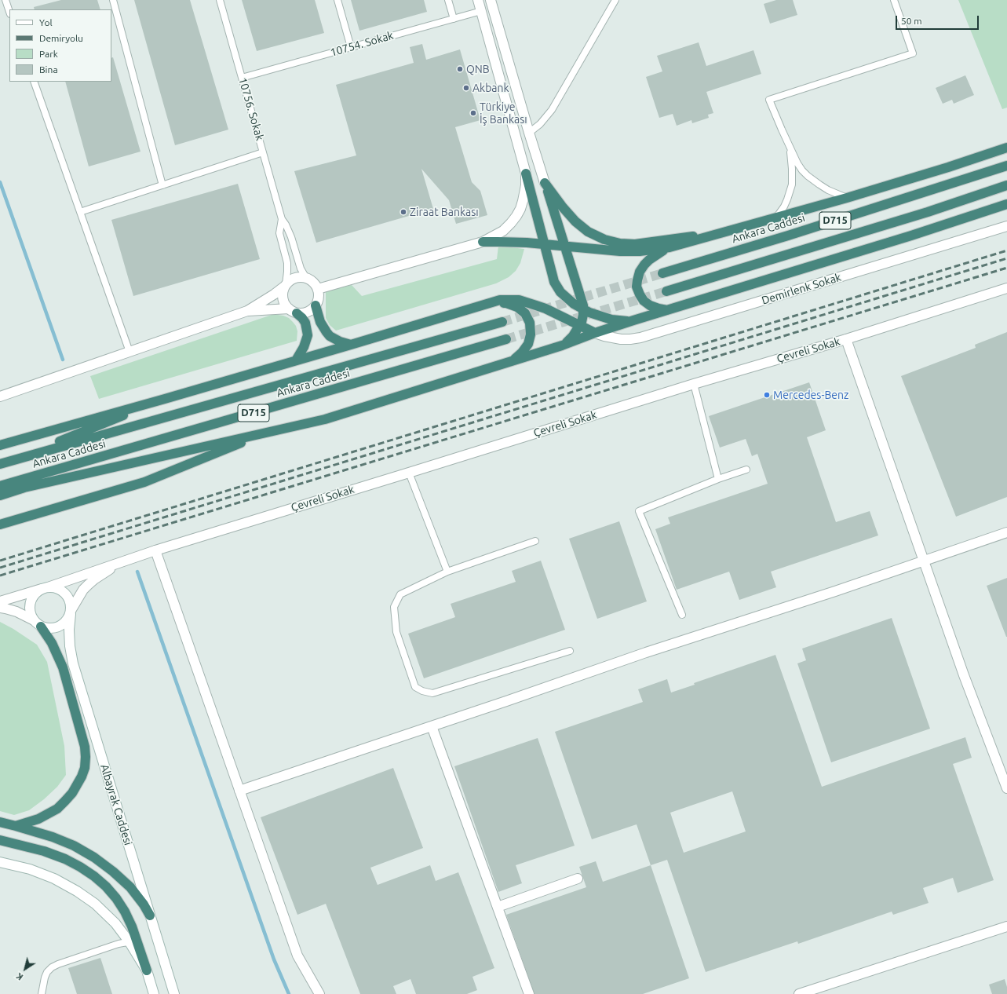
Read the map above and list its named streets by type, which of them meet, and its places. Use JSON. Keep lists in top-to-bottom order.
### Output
{
  "streets": {
    "highway": ["D715", "Ankara Caddesi"],
    "street": ["Demirlenk Sokak", "Çevreli Sokak", "Albayrak Caddesi"],
    "lane": ["10754. Sokak", "10756. Sokak"]
  },
  "crossings": [
    ["10754. Sokak", "10756. Sokak"]
  ],
  "places": [
    "QNB",
    "Akbank",
    "Türkiye İş Bankası",
    "Ziraat Bankası",
    "Mercedes-Benz"
  ],
  "legend": [
    "Yol",
    "Demiryolu",
    "Park",
    "Bina"
  ],
  "scale_bar": "50 m",
  "north": "bottom left"
}
